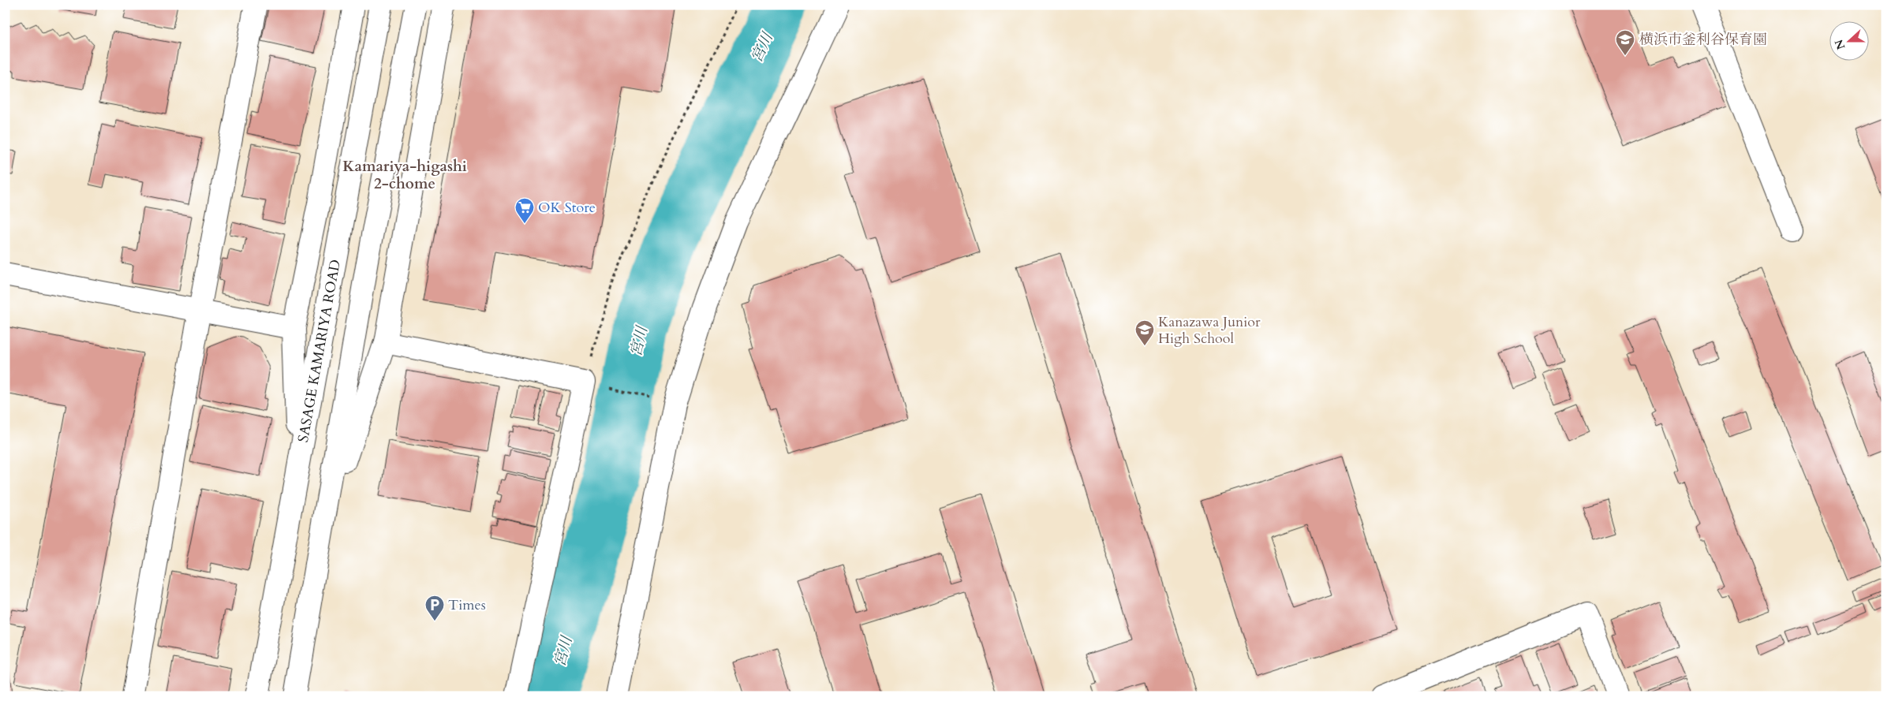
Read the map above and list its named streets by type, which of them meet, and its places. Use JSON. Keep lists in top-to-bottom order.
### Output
{
  "streets": {
    "street": ["SASAGE KAMARIYA ROAD"]
  },
  "districts": ["Kamariya-higashi 2-chome"],
  "water": ["宮川"],
  "places": {
    "school or university": ["横浜市釜利谷保育園", "Kanazawa Junior High School"],
    "supermarket": ["OK Store"],
    "parking": ["Times"]
  },
  "north": "left"
}
